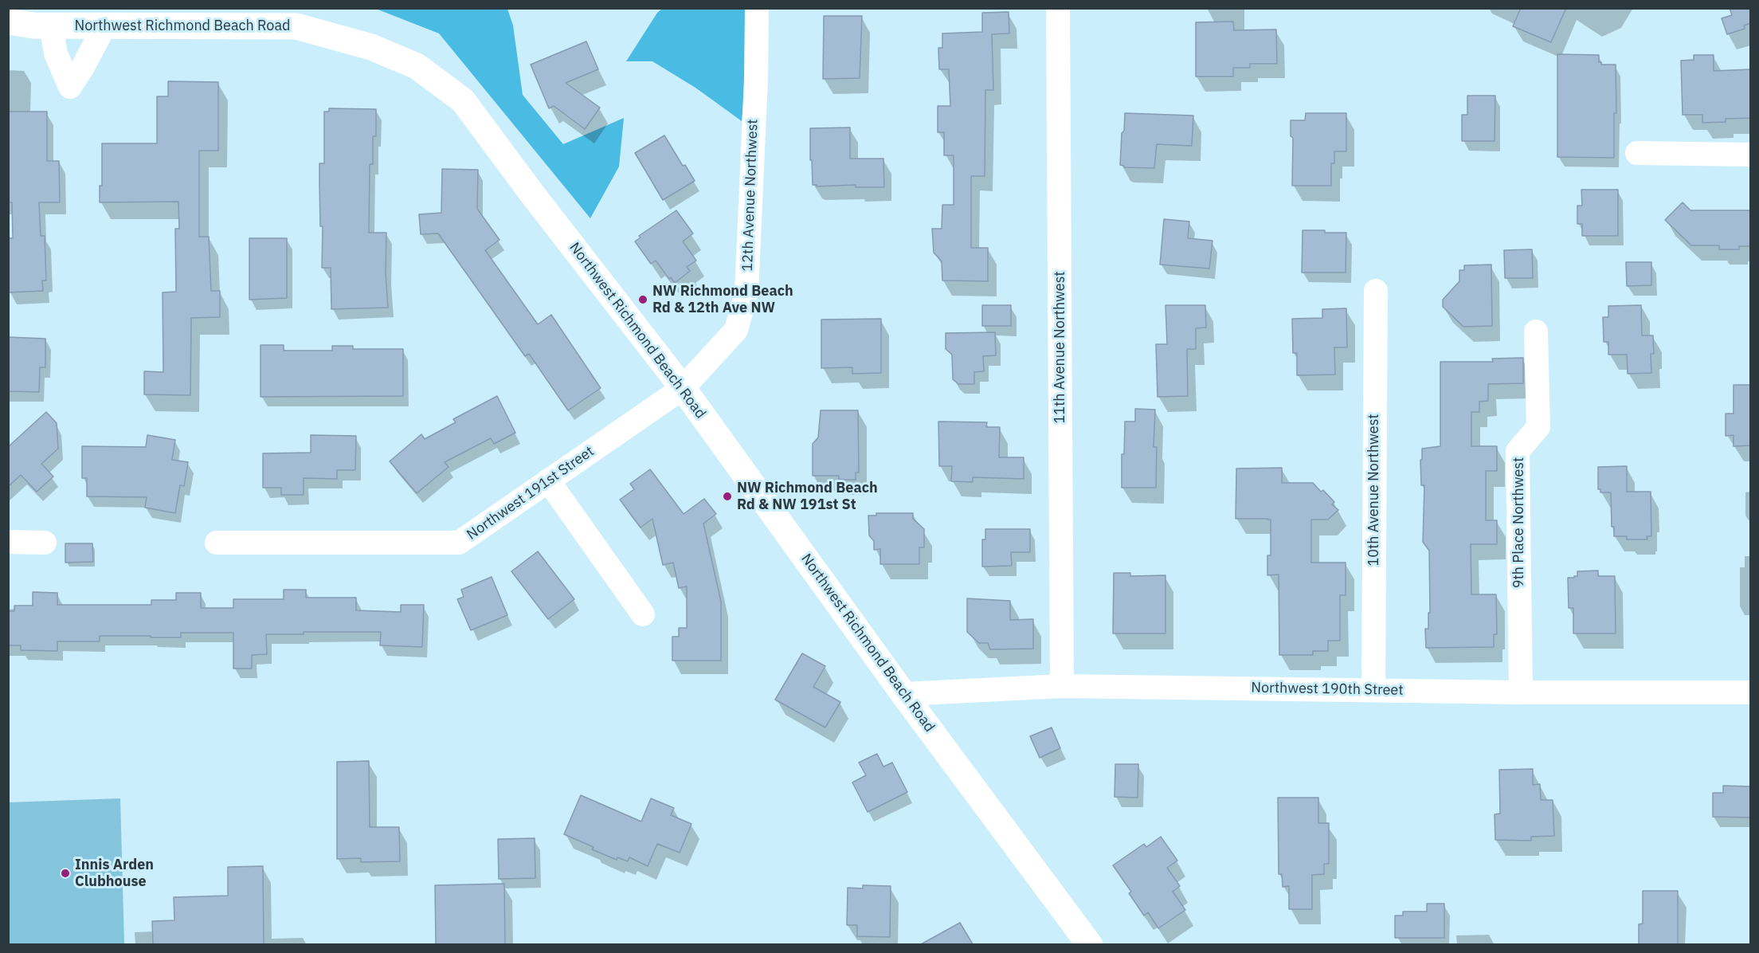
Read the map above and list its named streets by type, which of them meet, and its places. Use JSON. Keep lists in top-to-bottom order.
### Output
{
  "streets": {
    "main road": ["Northwest Richmond Beach Road"],
    "street": [
      "12th Avenue Northwest",
      "11th Avenue Northwest",
      "10th Avenue Northwest",
      "Northwest 191st Street",
      "9th Place Northwest",
      "Northwest 190th Street"
    ]
  },
  "crossings": [
    ["Northwest Richmond Beach Road", "12th Avenue Northwest"],
    ["Northwest Richmond Beach Road", "Northwest 191st Street"],
    ["Northwest Richmond Beach Road", "Northwest 190th Street"],
    ["12th Avenue Northwest", "Northwest 191st Street"],
    ["11th Avenue Northwest", "Northwest 190th Street"],
    ["10th Avenue Northwest", "Northwest 190th Street"],
    ["9th Place Northwest", "Northwest 190th Street"]
  ],
  "places": ["NW Richmond Beach Rd & 12th Ave NW", "NW Richmond Beach Rd & NW 191st St", "Innis Arden Clubhouse"]
}
